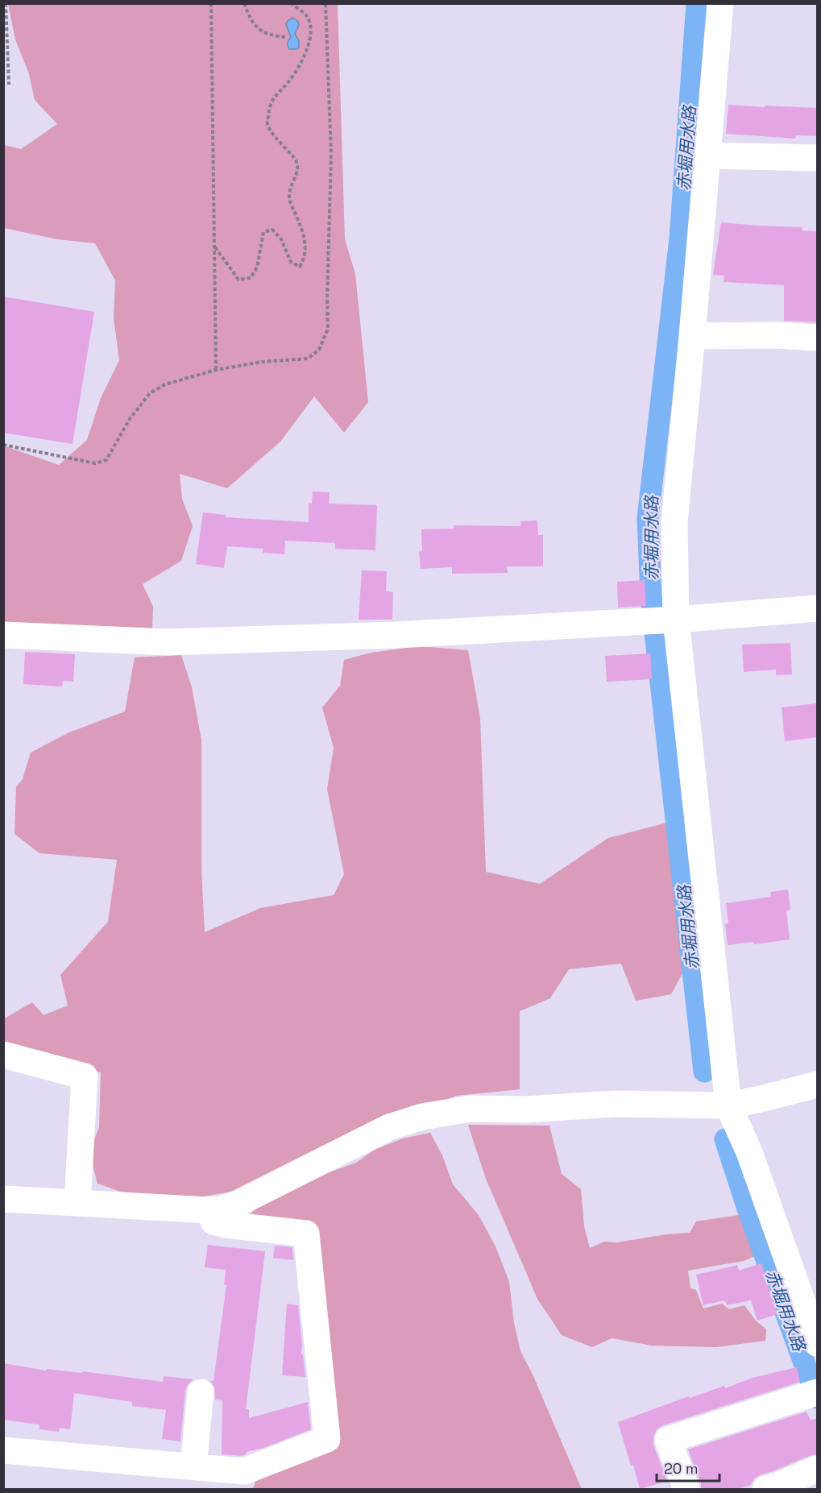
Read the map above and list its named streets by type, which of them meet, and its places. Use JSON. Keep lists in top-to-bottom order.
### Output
{
  "water": ["赤堀用水路"],
  "scale_bar": "20 m"
}
